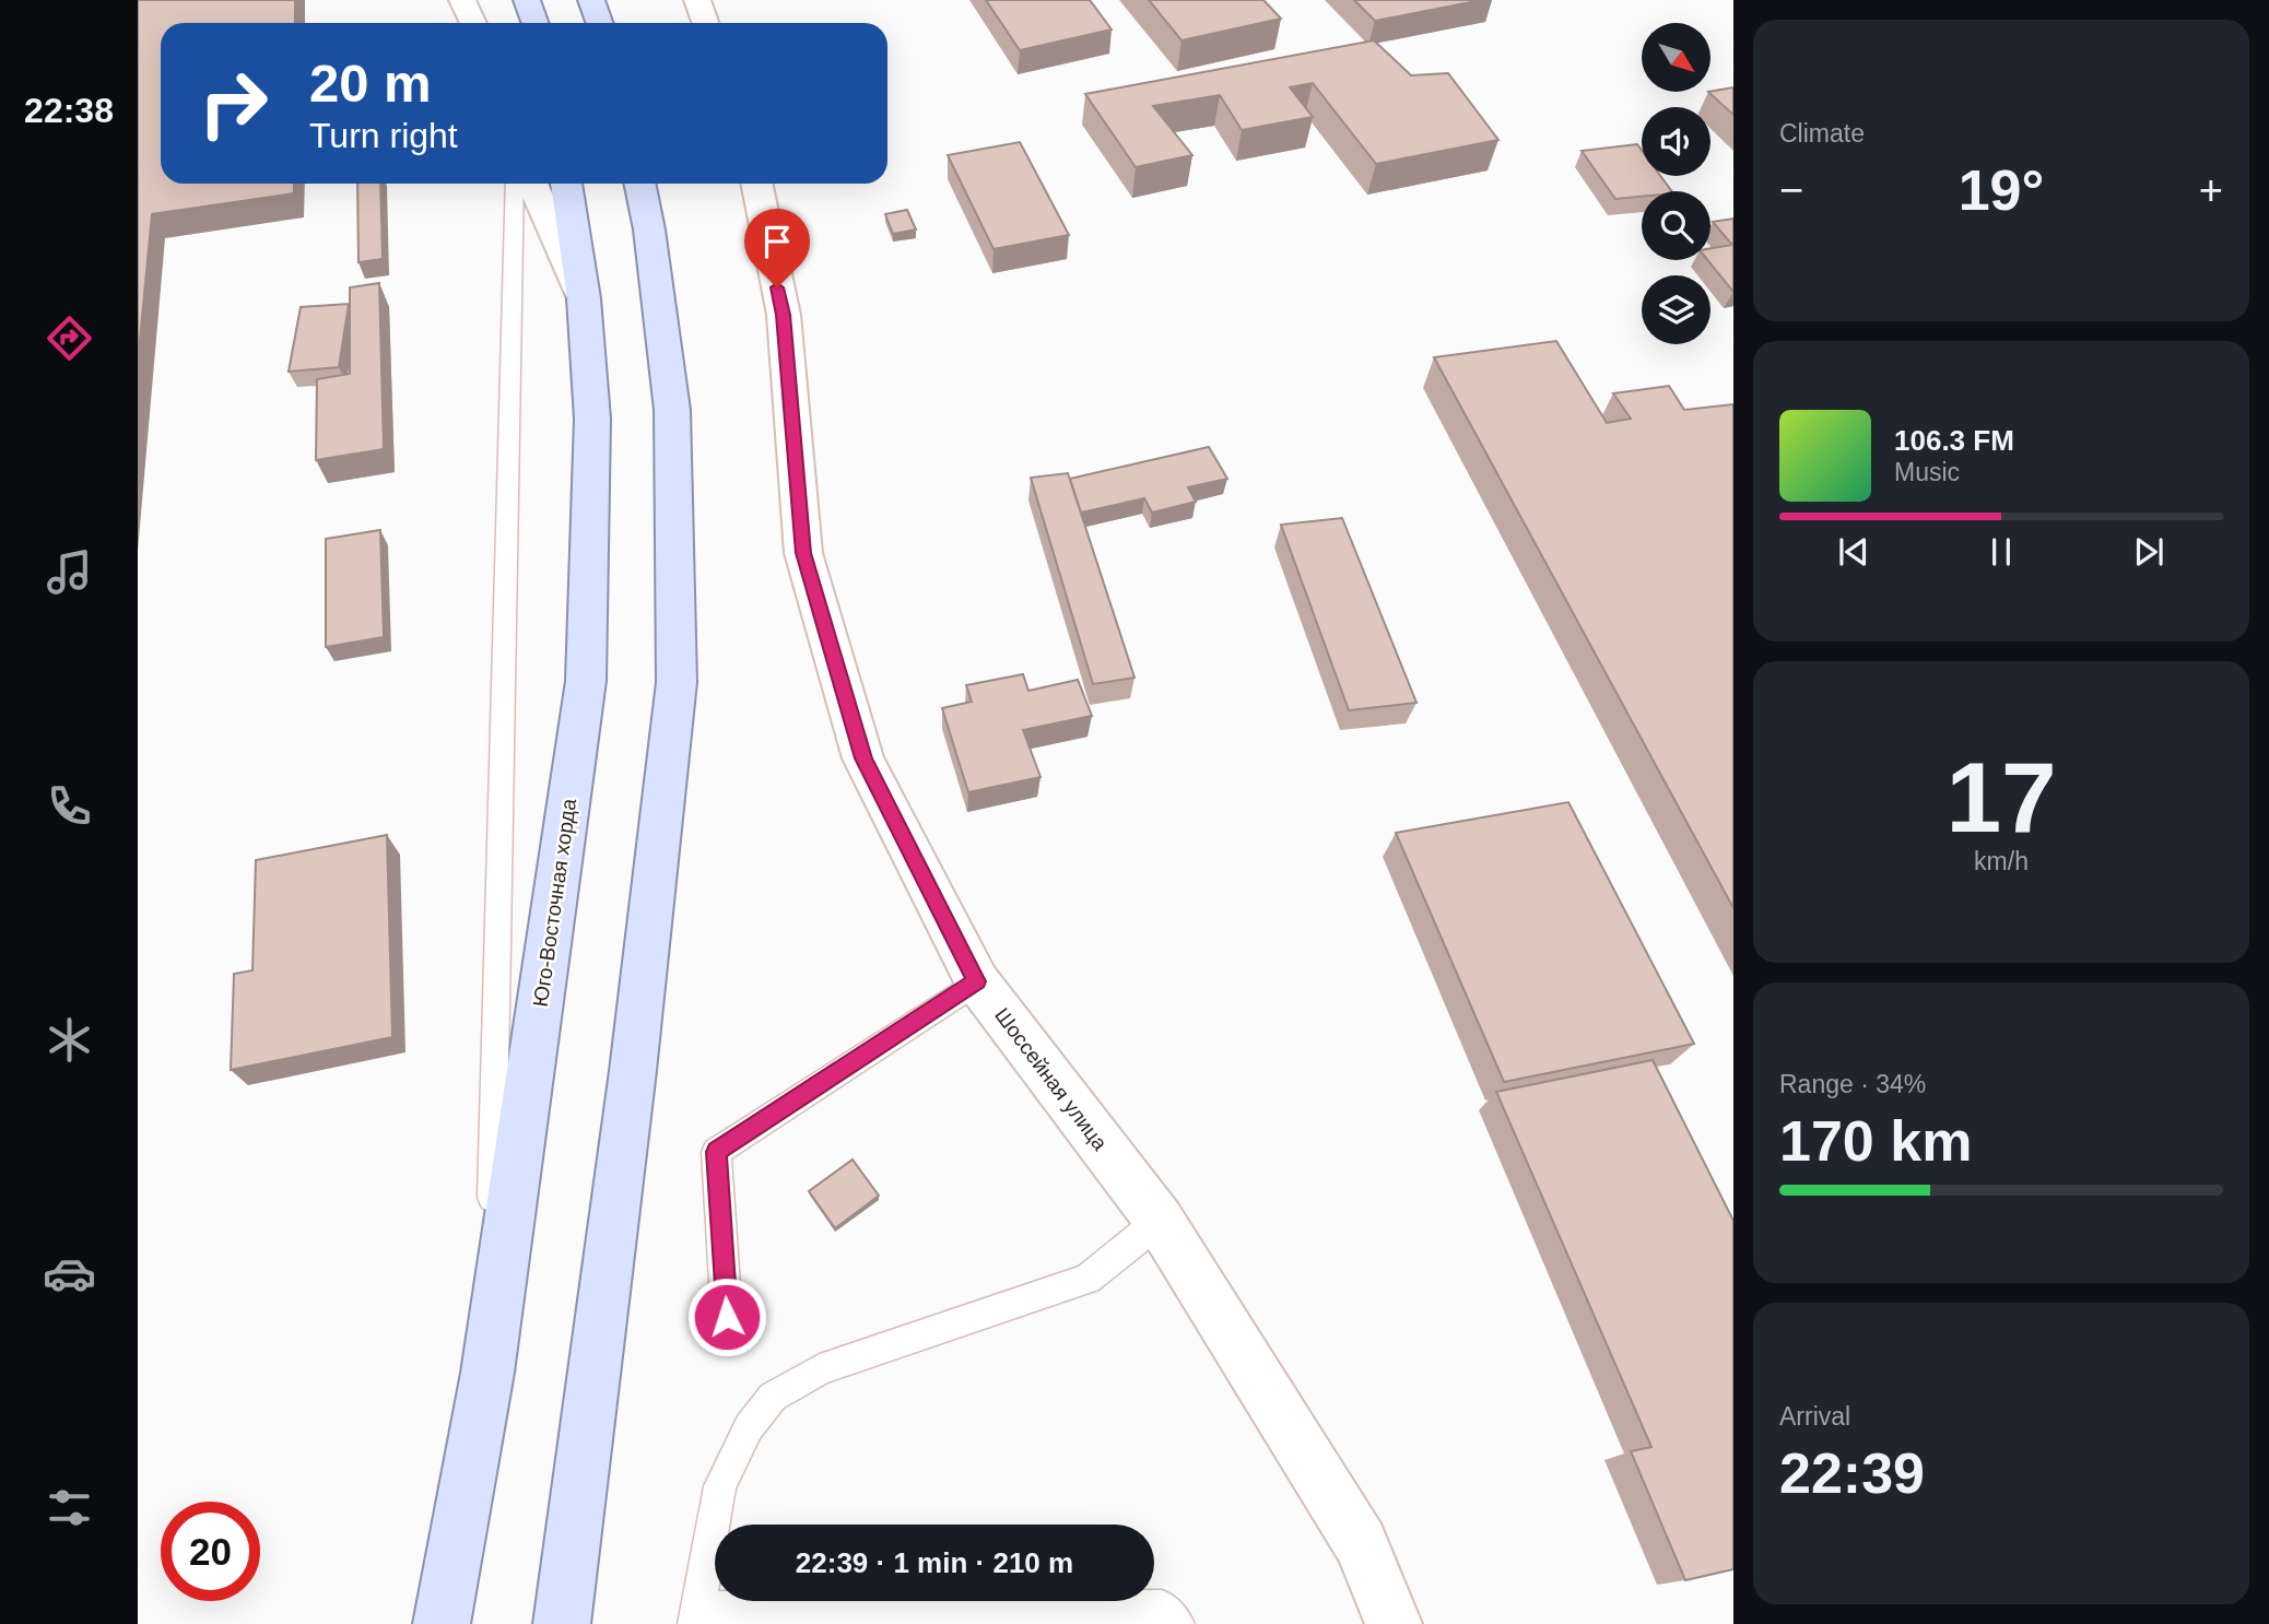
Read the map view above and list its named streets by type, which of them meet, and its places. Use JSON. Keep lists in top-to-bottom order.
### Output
{
  "streets": {
    "main road": ["Юго-Восточная хорда", "Шоссейная улица"]
  },
  "north": "bottom right",
  "page": {
    "tabs": "22:38",
    "tile": [
      "Climate",
      ["17", "km/h"],
      ["Range · 34%", "170 km"],
      ["Arrival", "22:39"]
    ],
    "turn": ["20 m", "Turn right"],
    "heat": ["−", "19°", "+"],
    "song": ["106.3 FM", "Music"],
    "limit": "20",
    "trip": "22:39 · 1 min · 210 m"
  }
}
